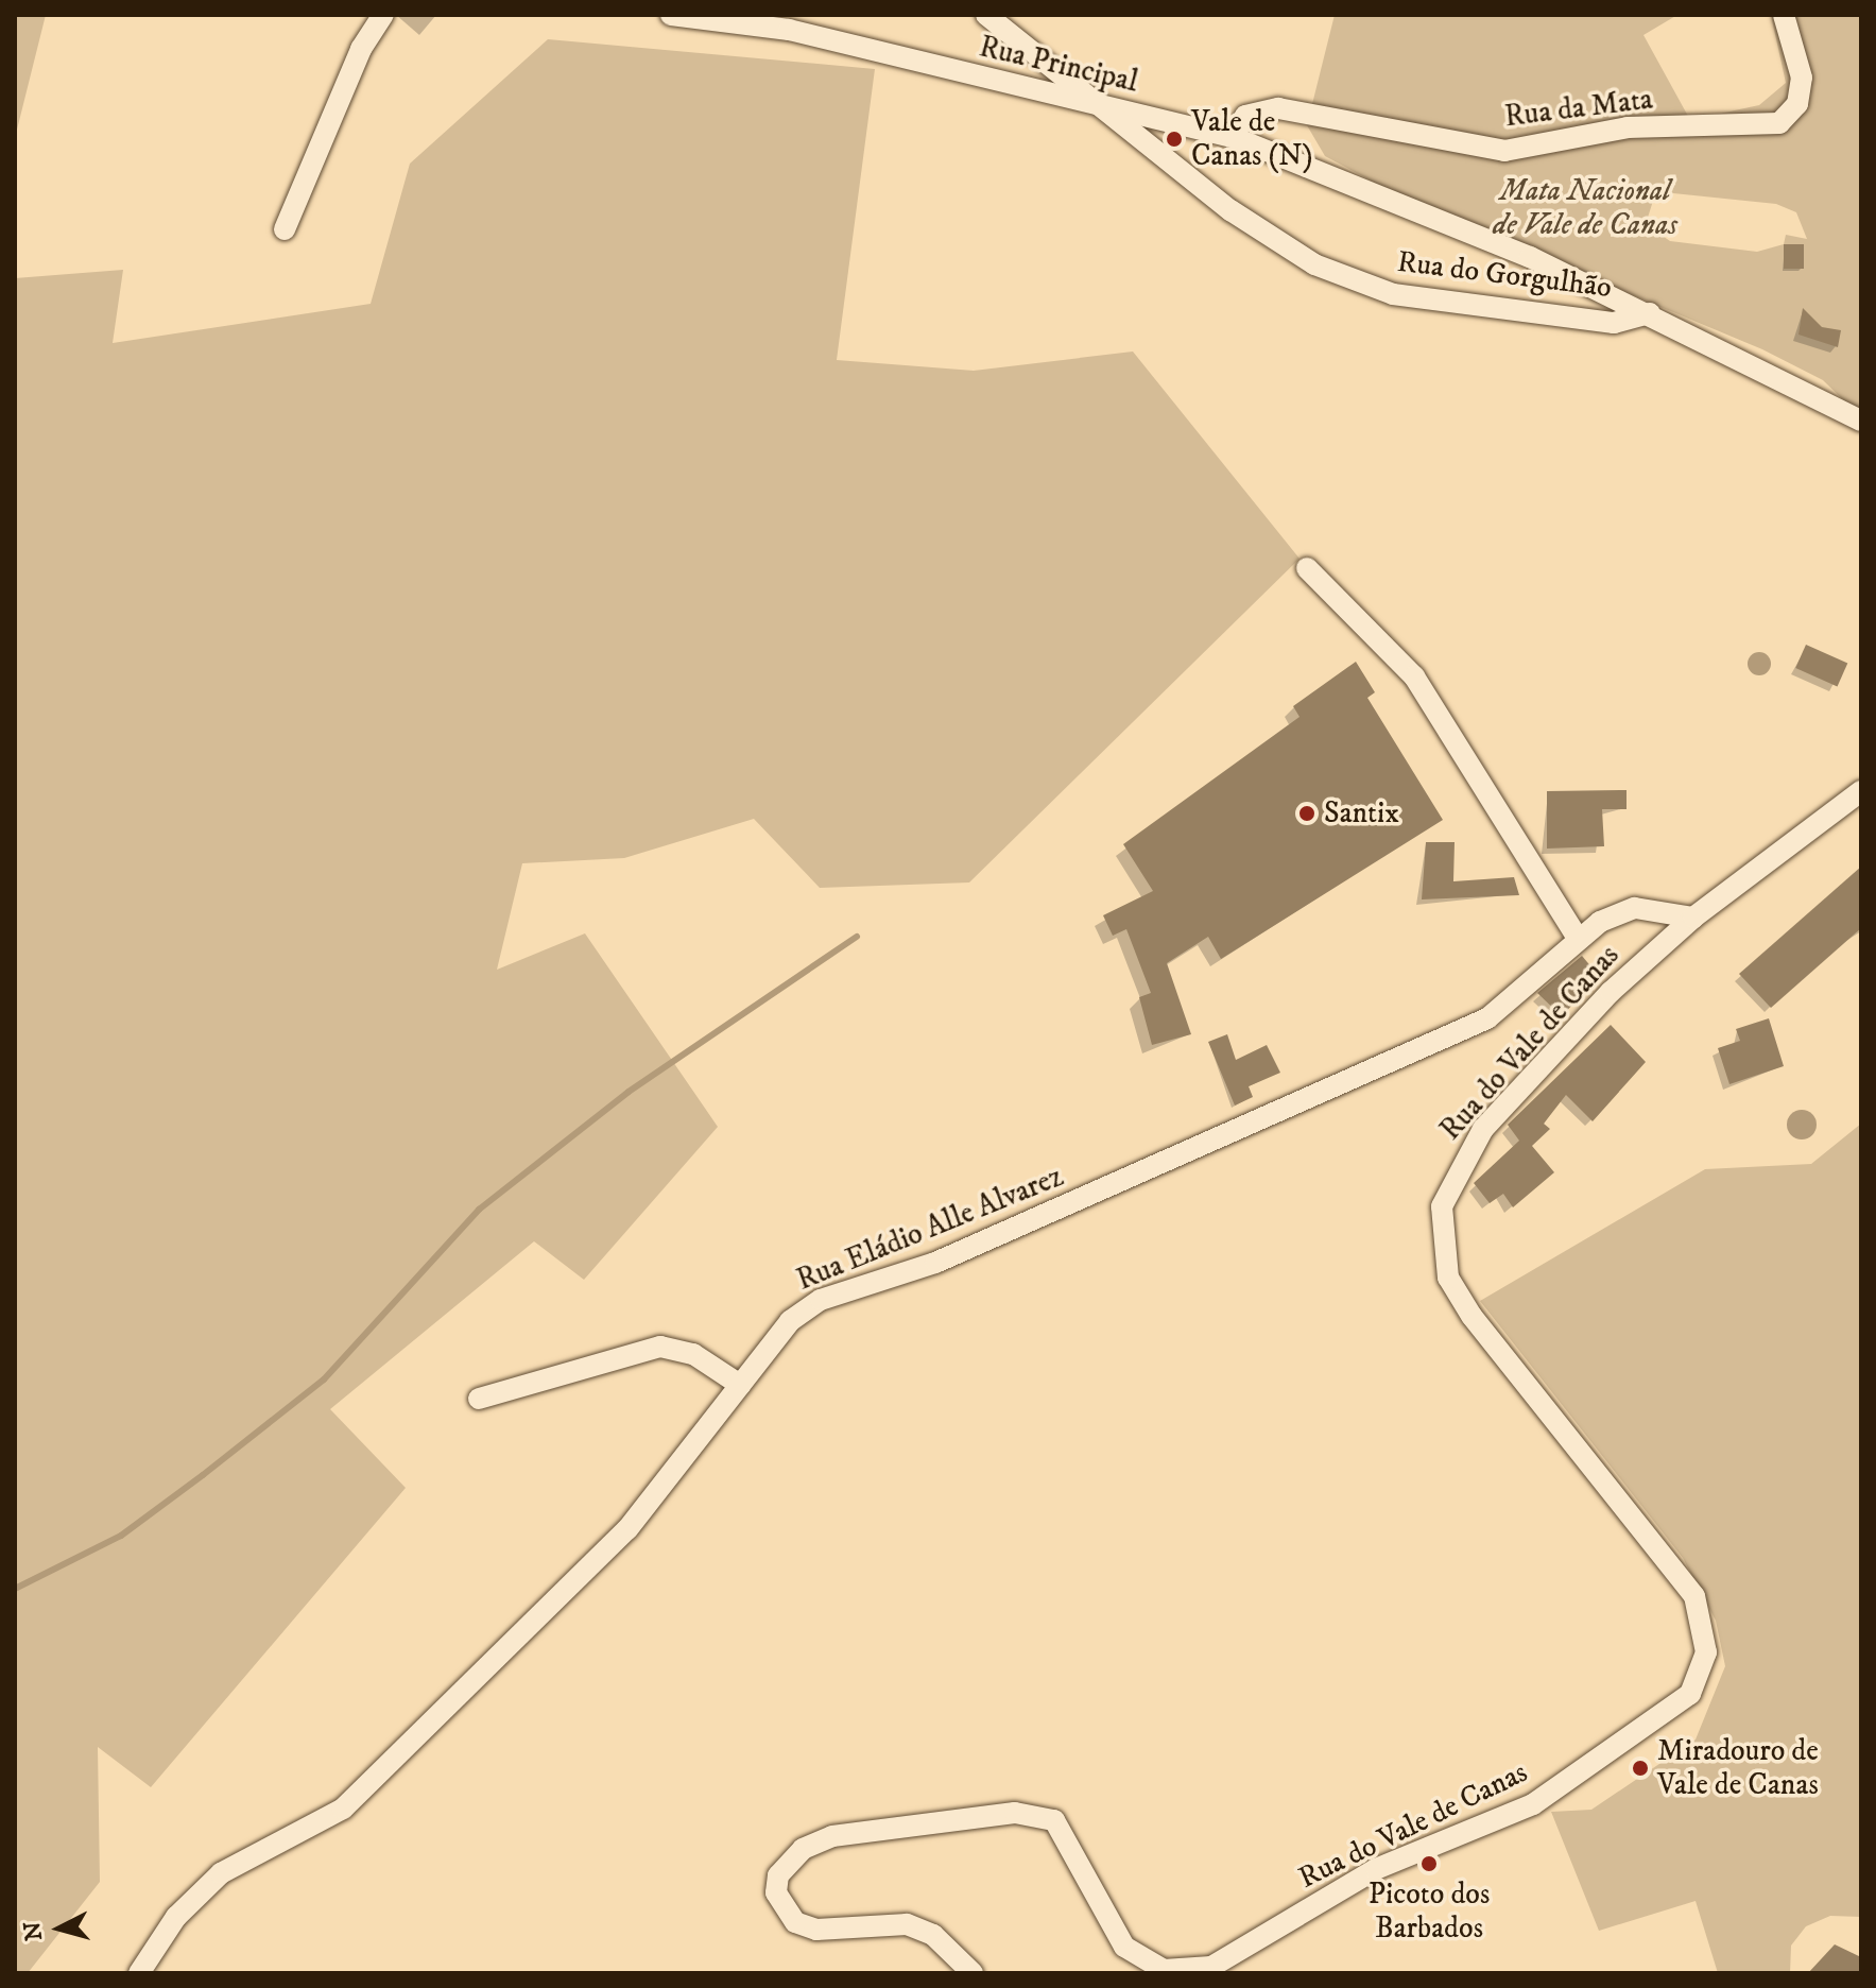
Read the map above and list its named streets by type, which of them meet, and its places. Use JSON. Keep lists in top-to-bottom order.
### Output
{
  "streets": {
    "street": [
      "Rua Principal",
      "Rua da Mata",
      "Rua do Gorgulhão",
      "Rua do Vale de Canas",
      "Rua Eládio Alle Alvarez"
    ]
  },
  "crossings": [
    ["Rua Principal", "Rua da Mata"],
    ["Rua Principal", "Rua do Gorgulhão"],
    ["Rua do Vale de Canas", "Rua Eládio Alle Alvarez"]
  ],
  "parks": ["Mata Nacional de Vale de Canas"],
  "places": [
    "Vale de Canas (N)",
    "Santix",
    "Miradouro de Vale de Canas",
    "Picoto dos Barbados"
  ],
  "north": "left"
}
